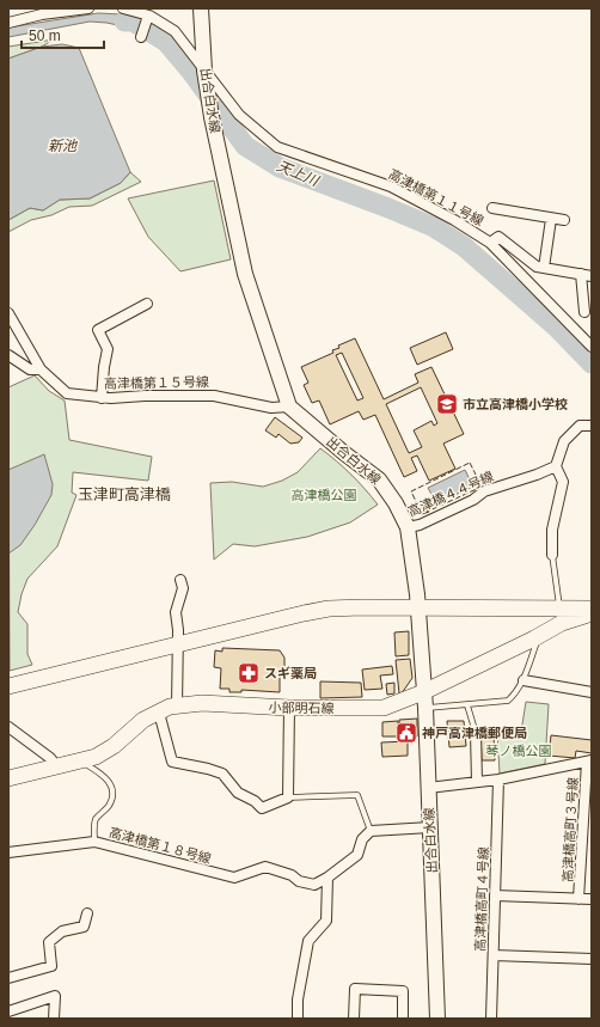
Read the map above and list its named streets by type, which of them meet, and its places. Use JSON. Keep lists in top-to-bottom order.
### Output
{
  "streets": {
    "main road": ["小部明石線"],
    "street": [
      "出合白水線",
      "高津橋第１１号線",
      "高津橋第１５号線",
      "高津橋４４号線",
      "高津橋高町３号線",
      "高津橋第１８号線",
      "高津橋高町４号線"
    ]
  },
  "crossings": [
    ["出合白水線", "高津橋第１１号線"],
    ["出合白水線", "高津橋第１５号線"],
    ["出合白水線", "高津橋４４号線"],
    ["出合白水線", "小部明石線"]
  ],
  "districts": ["玉津町高津橋"],
  "water": ["新池", "天上川"],
  "parks": ["高津橋公園", "琴ノ橋公園"],
  "places": {
    "school or university": ["市立高津橋小学校"],
    "pharmacy": ["スギ薬局"],
    "public building": ["神戸高津橋郵便局"]
  },
  "scale_bar": "50 m"
}
